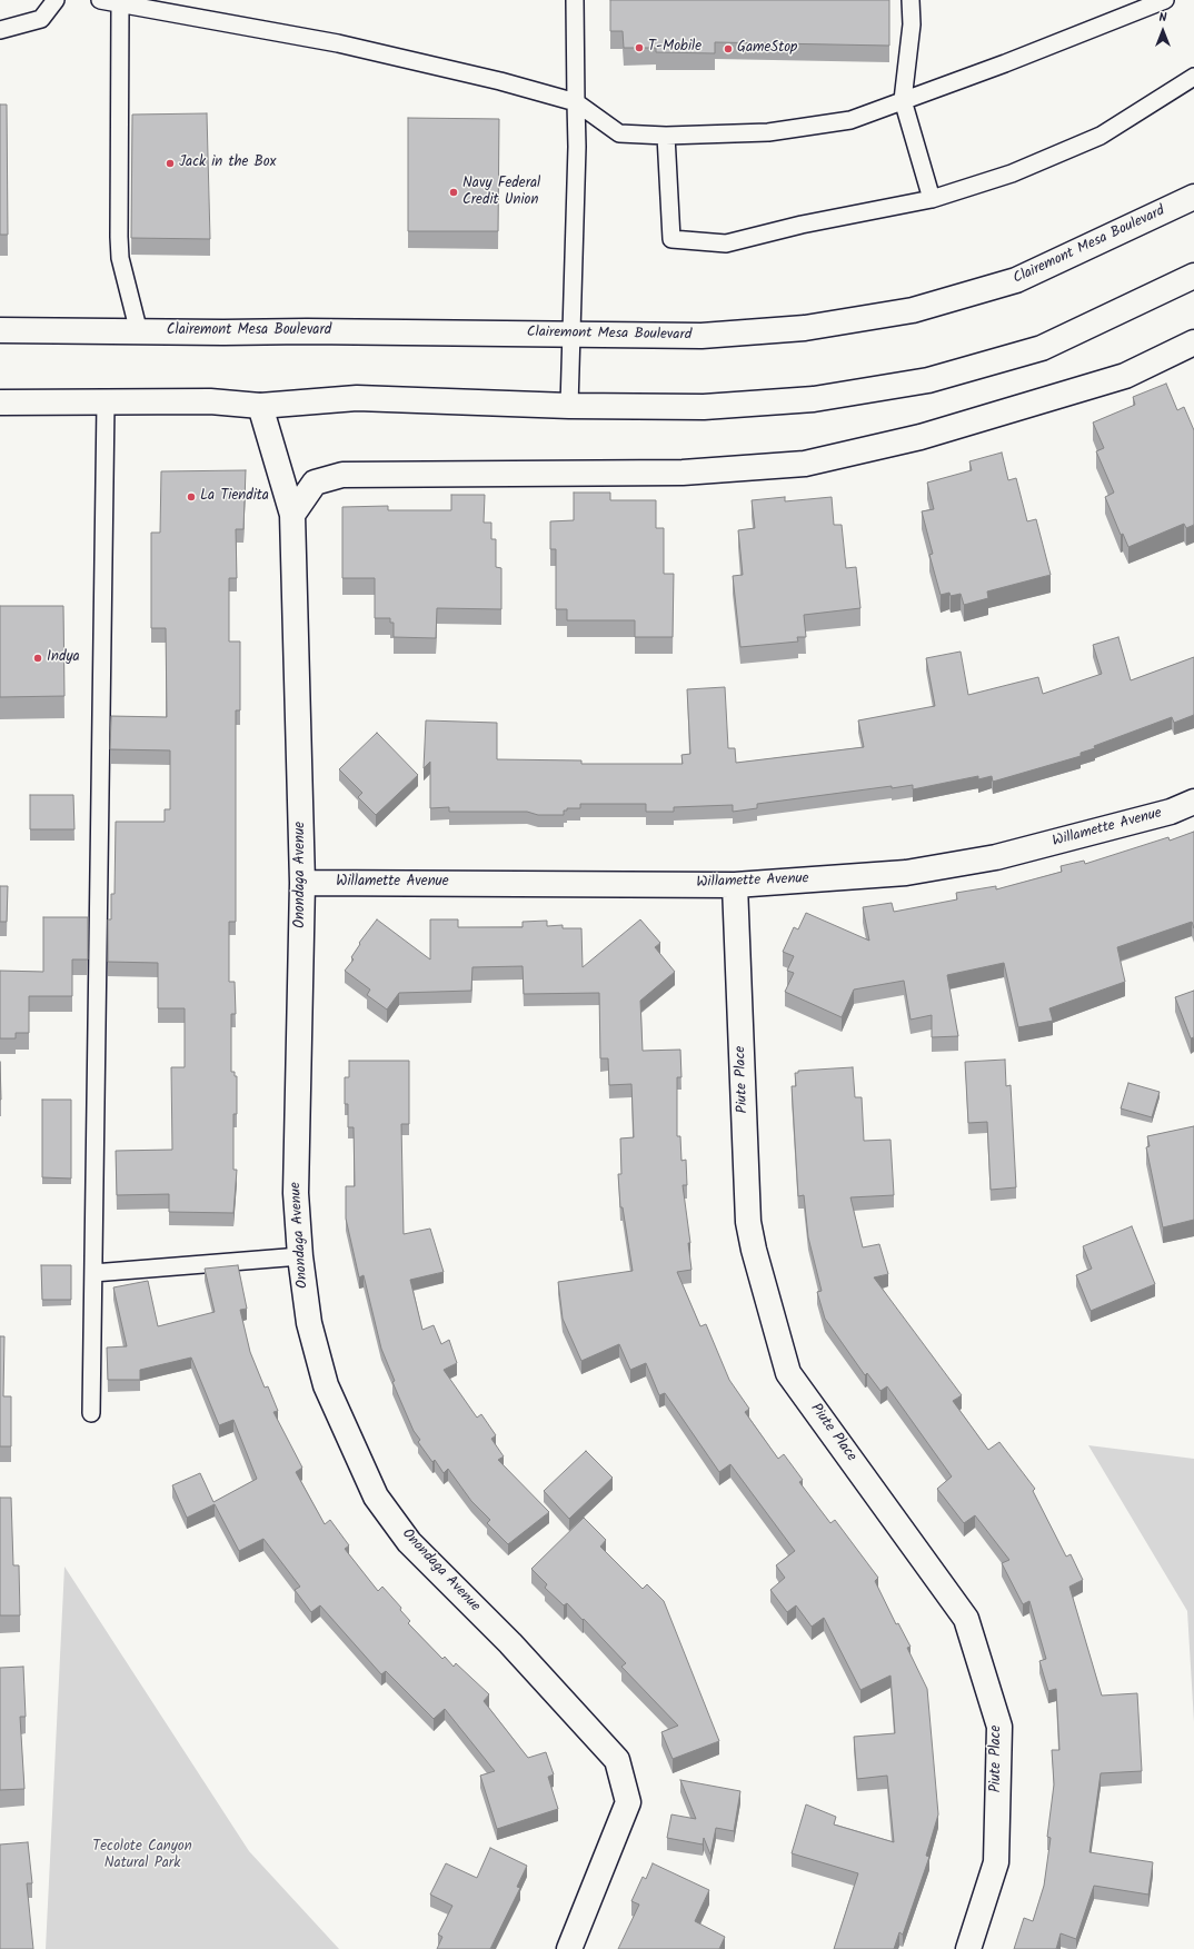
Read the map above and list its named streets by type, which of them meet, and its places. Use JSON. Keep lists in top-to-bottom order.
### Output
{
  "streets": {
    "street": [
      "Clairemont Mesa Boulevard",
      "Willamette Avenue",
      "Onondaga Avenue",
      "Piute Place"
    ]
  },
  "crossings": [
    ["Willamette Avenue", "Onondaga Avenue"],
    ["Willamette Avenue", "Piute Place"]
  ],
  "parks": ["Tecolote Canyon Natural Park"],
  "places": [
    "T-Mobile",
    "GameStop",
    "Jack in the Box",
    "Navy Federal Credit Union",
    "La Tiendita",
    "Indya"
  ],
  "north": "top"
}
